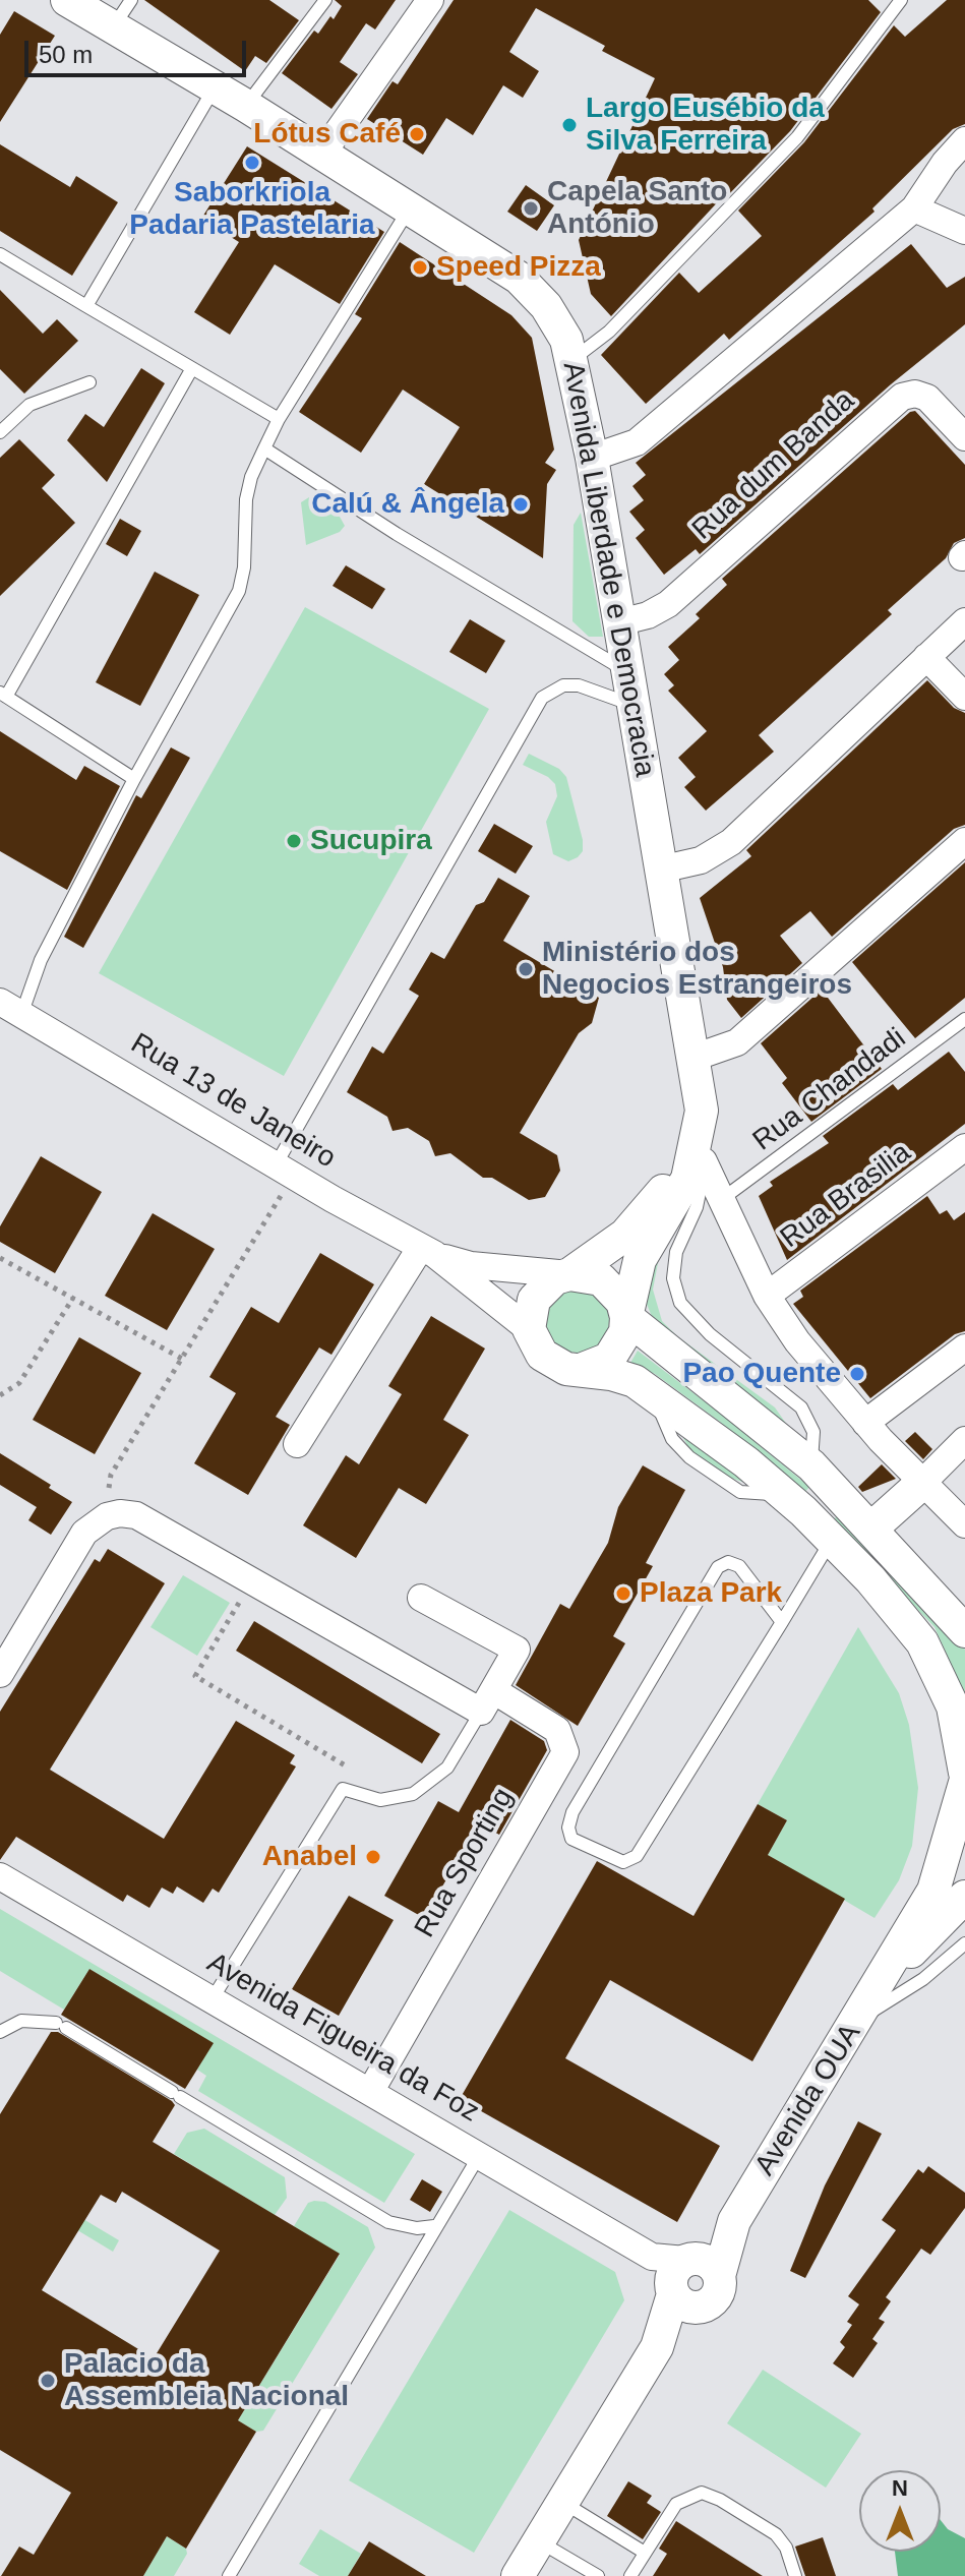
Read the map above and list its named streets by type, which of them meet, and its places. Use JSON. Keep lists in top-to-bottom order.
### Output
{
  "streets": {
    "street": [
      "Rua dum Banda",
      "Avenida Liberdade e Democracia",
      "Rua 13 de Janeiro",
      "Rua Brasilia",
      "Rua Sporting",
      "Avenida Figueira da Foz",
      "Avenida OUA"
    ],
    "lane": ["Rua Chandadi"]
  },
  "crossings": [
    ["Rua dum Banda", "Avenida Liberdade e Democracia"],
    ["Avenida Liberdade e Democracia", "Rua 13 de Janeiro"],
    ["Rua Sporting", "Avenida Figueira da Foz"],
    ["Avenida Figueira da Foz", "Avenida OUA"]
  ],
  "places": [
    "Largo Eusébio da Silva Ferreira",
    "Lótus Café",
    "Saborkriola Padaria Pastelaria",
    "Capela Santo António",
    "Speed Pizza",
    "Calú & Ângela",
    "Sucupira",
    "Ministério dos Negocios Estrangeiros",
    "Pao Quente",
    "Plaza Park",
    "Anabel",
    "Palacio da Assembleia Nacional"
  ],
  "scale_bar": "50 m",
  "north": "top"
}
